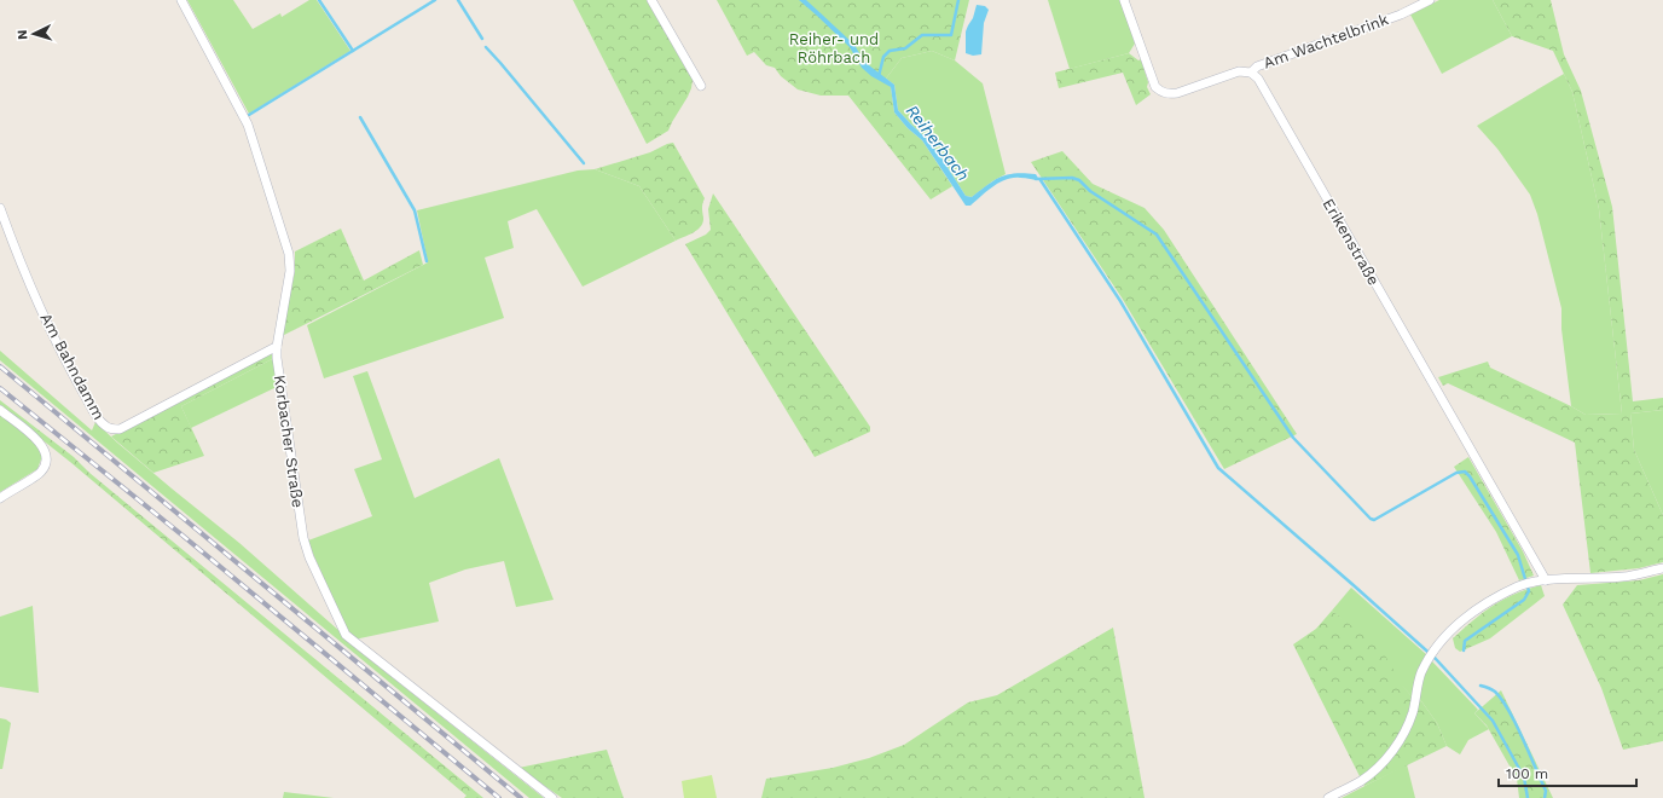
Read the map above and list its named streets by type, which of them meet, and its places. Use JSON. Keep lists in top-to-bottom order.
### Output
{
  "streets": {
    "street": [
      "Am Wachtelbrink",
      "Erikenstraße",
      "Am Bahndamm",
      "Korbacher Straße"
    ]
  },
  "crossings": [
    ["Am Wachtelbrink", "Erikenstraße"],
    ["Am Bahndamm", "Korbacher Straße"]
  ],
  "water": ["Reiherbach"],
  "parks": ["Reiher- und Röhrbach"],
  "scale_bar": "100 m",
  "north": "left"
}
